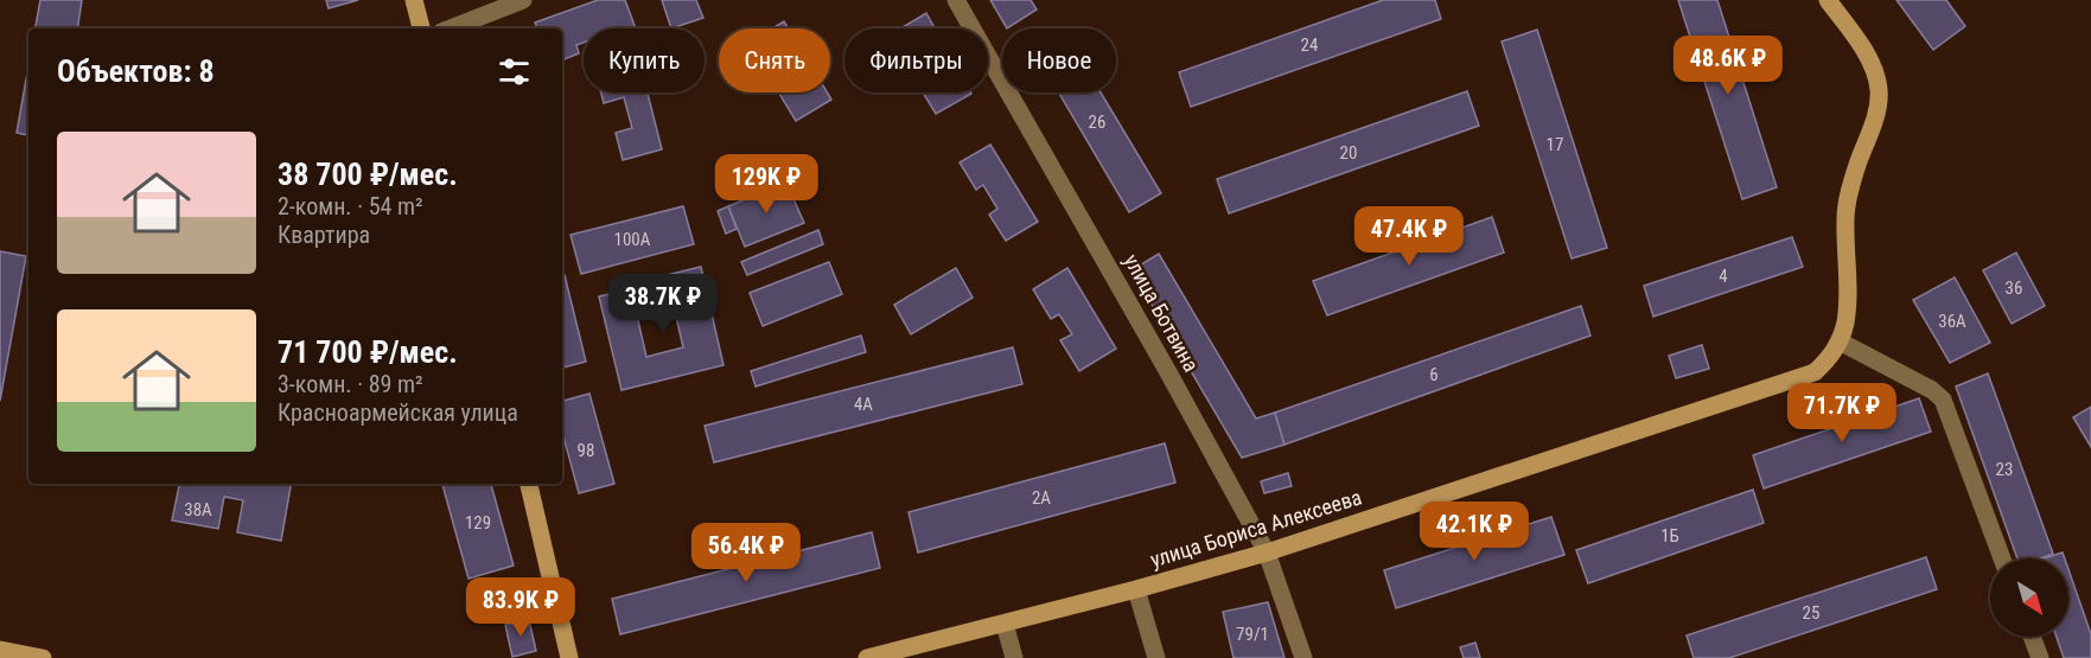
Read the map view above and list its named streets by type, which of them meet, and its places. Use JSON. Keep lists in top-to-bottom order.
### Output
{
  "streets": {
    "street": ["улица Ботвина", "улица Бориса Алексеева"]
  },
  "crossings": [
    ["улица Ботвина", "улица Бориса Алексеева"]
  ],
  "house_numbers": [
    "24",
    "26",
    "17",
    "20",
    "100А",
    "4",
    "36",
    "36А",
    "6",
    "4А",
    "98",
    "23",
    "2А",
    "38А",
    "129",
    "1Б",
    "25",
    "79/1"
  ],
  "north": "bottom right",
  "page": {
    "chip": [
      "Купить",
      "Снять",
      "Фильтры",
      "Новое"
    ],
    "heading": "Объектов: 8",
    "price": [
      "48.6K ₽",
      "129K ₽",
      "47.4K ₽",
      "38.7K ₽",
      "71.7K ₽",
      "42.1K ₽",
      "56.4K ₽",
      "83.9K ₽"
    ],
    "list": [
      {
        "name": "38 700 ₽/мес.",
        "note": "2-комн. · 54 m² · Квартира"
      },
      {
        "name": "71 700 ₽/мес.",
        "note": "3-комн. · 89 m² · Красноармейская улица"
      }
    ]
  }
}
